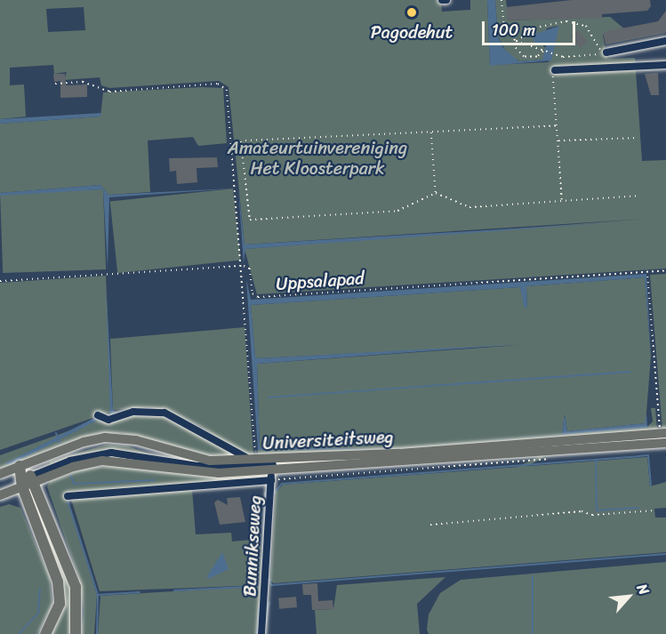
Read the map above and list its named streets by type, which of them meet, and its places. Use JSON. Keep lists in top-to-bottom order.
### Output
{
  "streets": {
    "main road": ["Universiteitsweg"],
    "street": ["Bunnikseweg"],
    "path": ["Uppsalapad"]
  },
  "crossings": [
    ["Universiteitsweg", "Bunnikseweg"]
  ],
  "parks": ["Amateurtuinvereniging Het Kloosterpark"],
  "places": ["Pagodehut"],
  "scale_bar": "100 m",
  "north": "top right"
}
